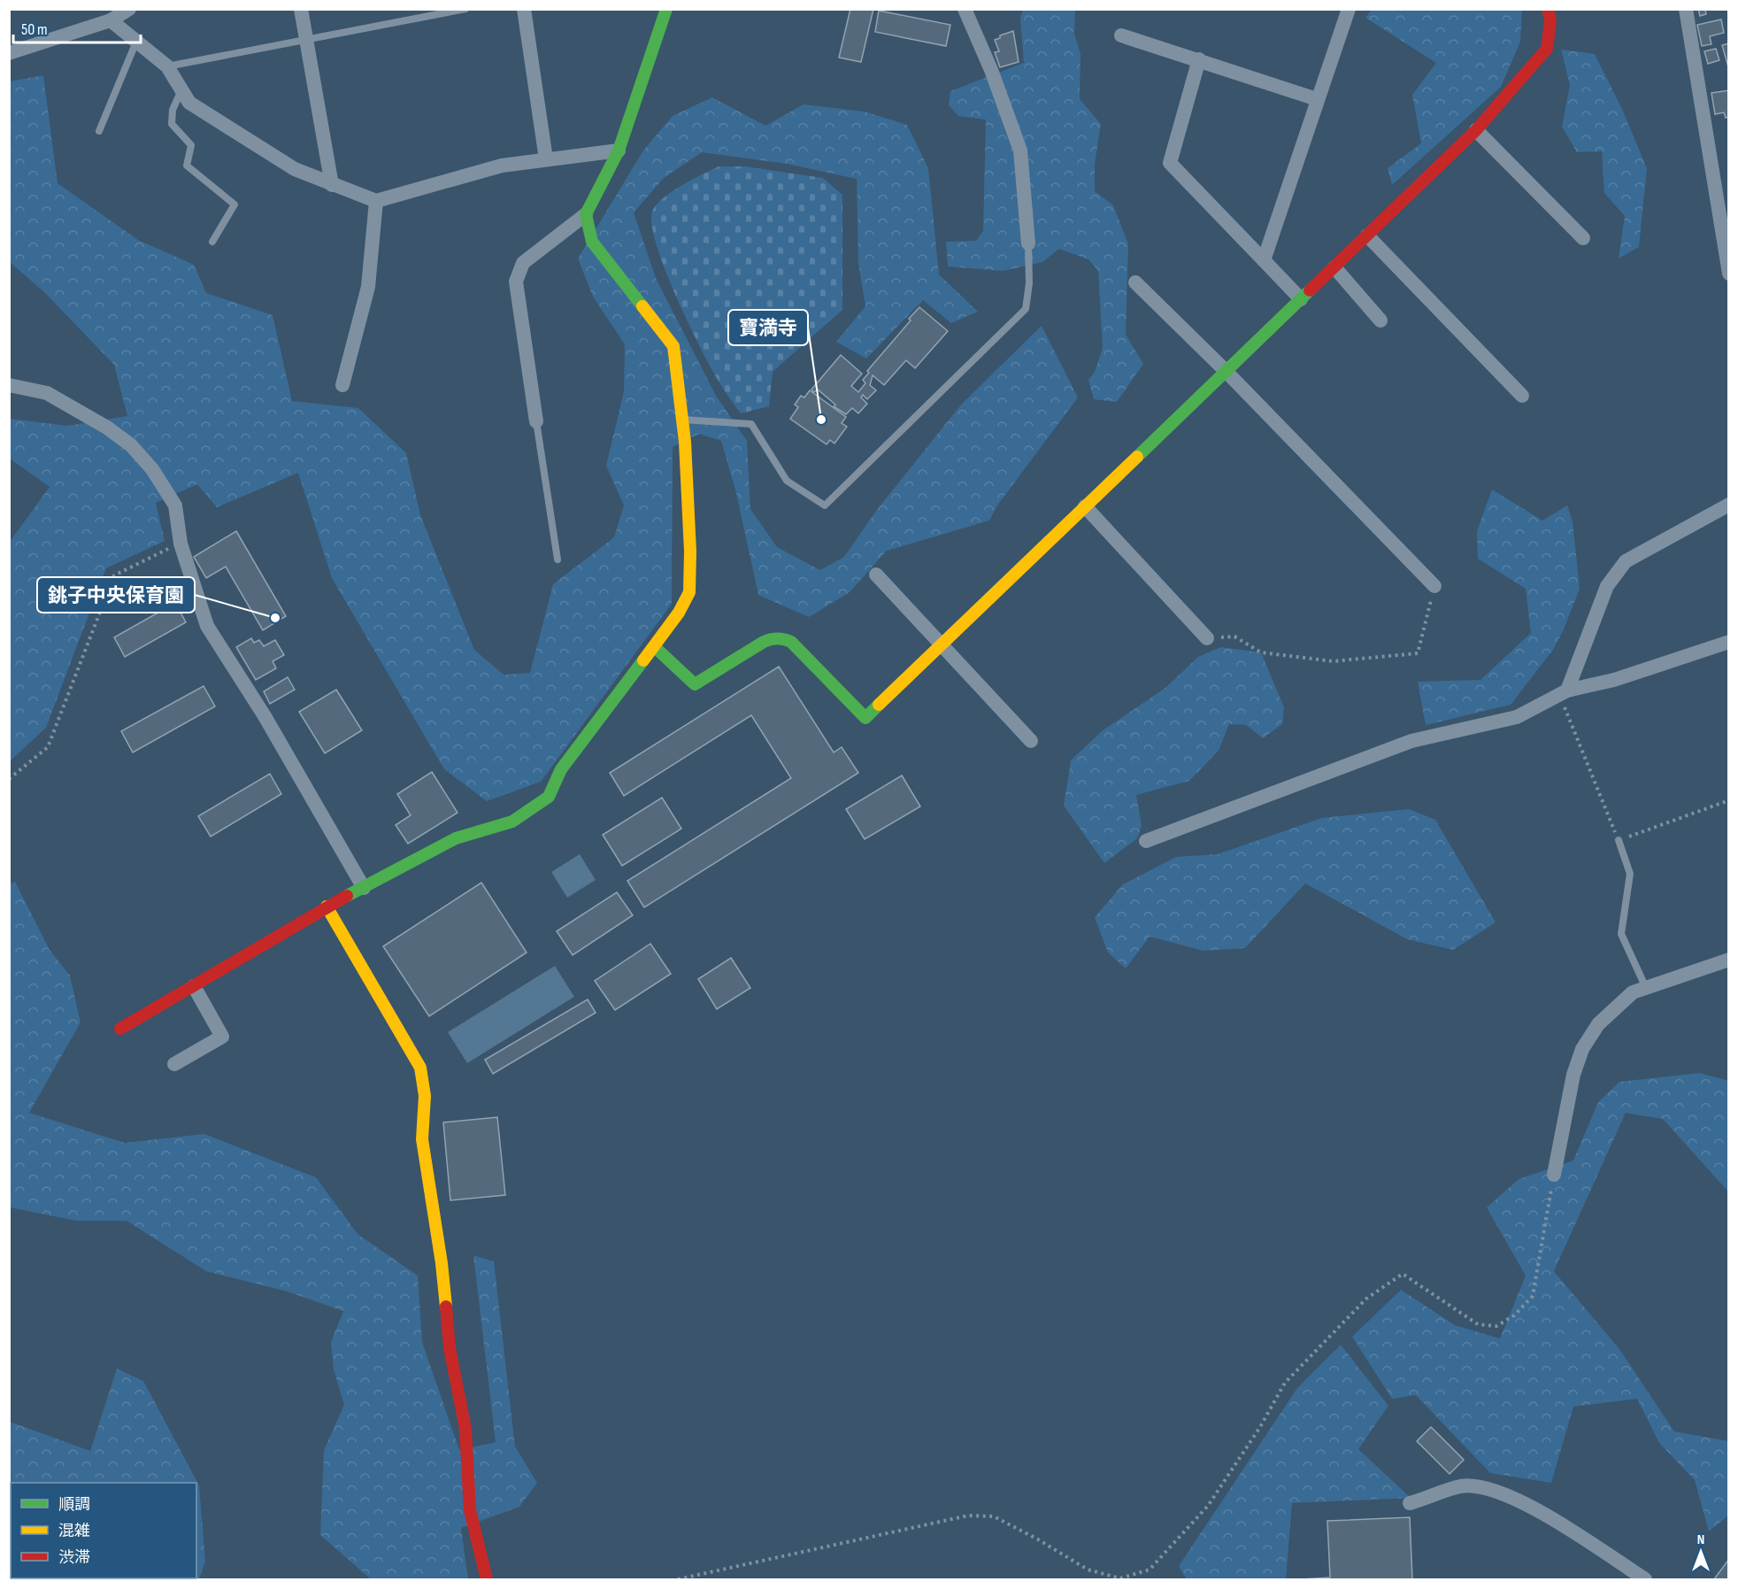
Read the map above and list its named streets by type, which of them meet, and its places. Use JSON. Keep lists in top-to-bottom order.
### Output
{
  "places": ["寶満寺", "銚子中央保育園"],
  "legend": ["順調", "混雑", "渋滞"],
  "scale_bar": "50 m",
  "north": "top"
}
